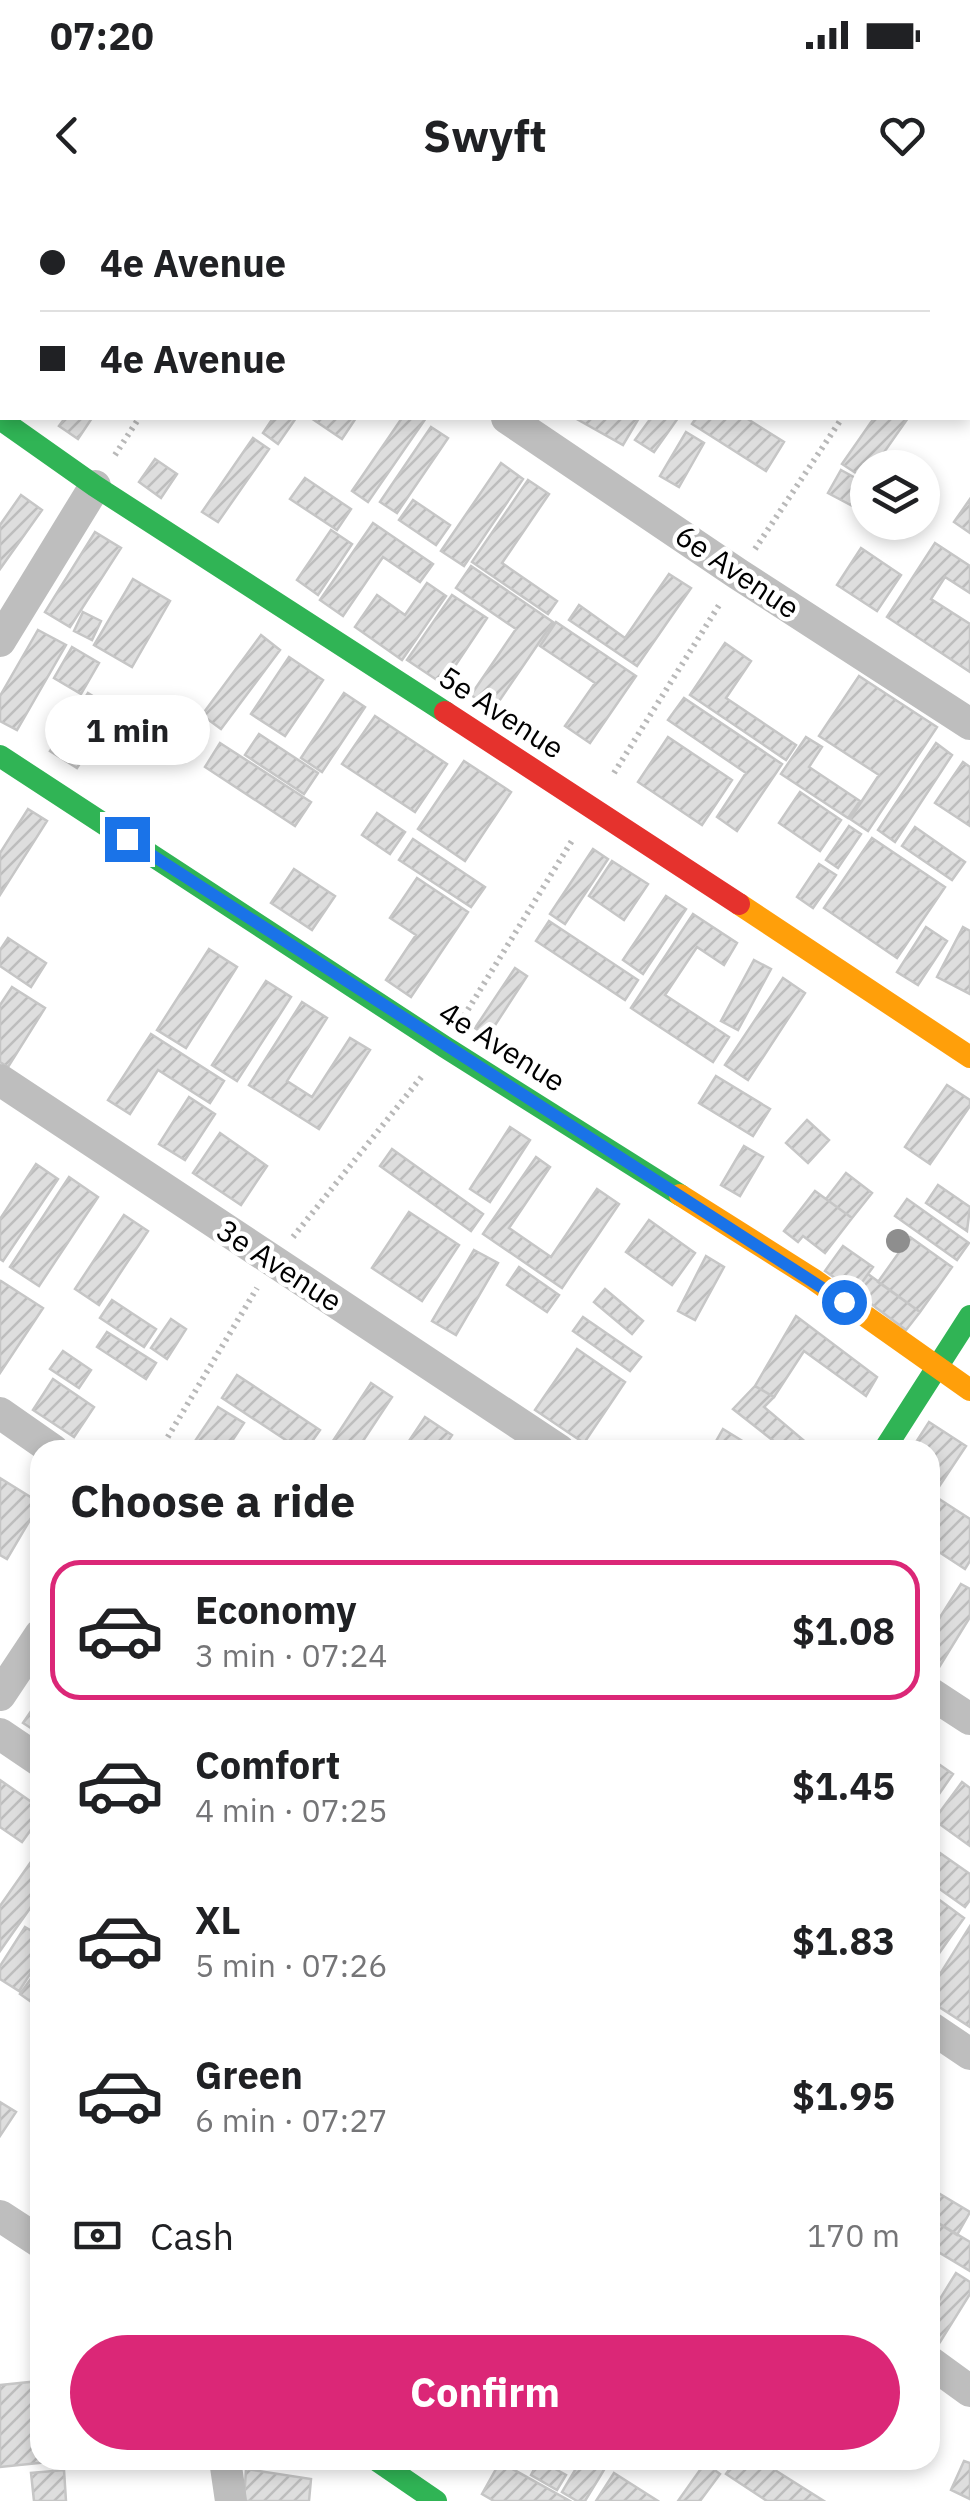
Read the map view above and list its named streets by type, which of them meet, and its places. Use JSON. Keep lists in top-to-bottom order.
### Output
{
  "streets": {
    "street": [
      "6e Avenue",
      "5e Avenue",
      "4e Avenue",
      "3e Avenue"
    ]
  },
  "page": {
    "status": "07:20",
    "header": "Swyft",
    "banner": ["4e Avenue", "4e Avenue"],
    "bubble": "1 min",
    "heading": "Choose a ride",
    "list": [
      {
        "name": "Economy",
        "note": "3 min · 07:24",
        "value": "$1.08"
      },
      {
        "name": "Comfort",
        "note": "4 min · 07:25",
        "value": "$1.45"
      },
      {
        "name": "XL",
        "note": "5 min · 07:26",
        "value": "$1.83"
      },
      {
        "name": "Green",
        "note": "6 min · 07:27",
        "value": "$1.95"
      }
    ],
    "pay": ["Cash", "170 m"],
    "buttons": "Confirm"
  }
}
